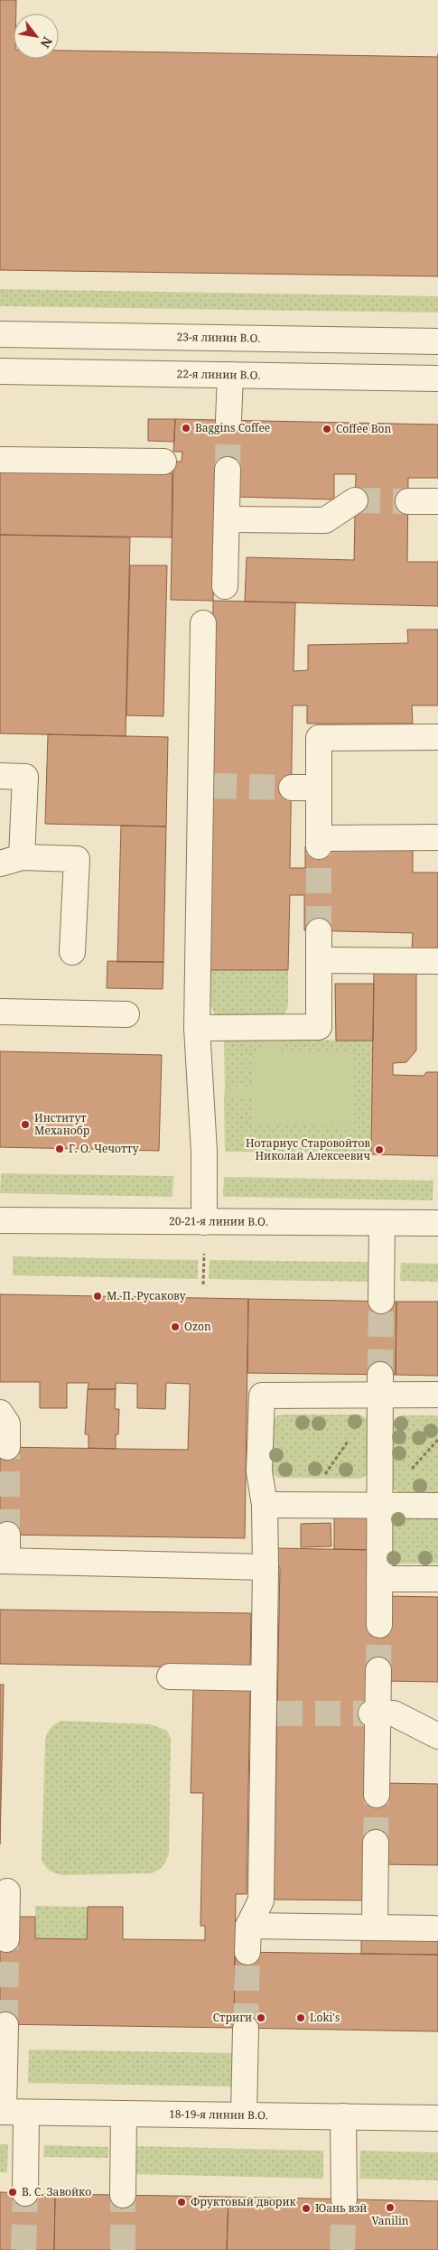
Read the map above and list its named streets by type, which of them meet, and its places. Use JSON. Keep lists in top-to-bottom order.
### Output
{
  "streets": {
    "street": [
      "23-я линии В.О.",
      "22-я линии В.О.",
      "20-21-я линии В.О.",
      "18-19-я линии В.О."
    ]
  },
  "places": [
    "Baggins Coffee",
    "Coffee Bon",
    "Институт Механобр",
    "Г. О. Чечотту",
    "Нотариус Старовойтов Николай Алексеевич",
    "М. П. Русакову",
    "Ozon",
    "Стриги",
    "Loki's",
    "В. С. Завойко",
    "Фруктовый дворик",
    "Vanilin",
    "Юань вэй"
  ],
  "north": "bottom right"
}
